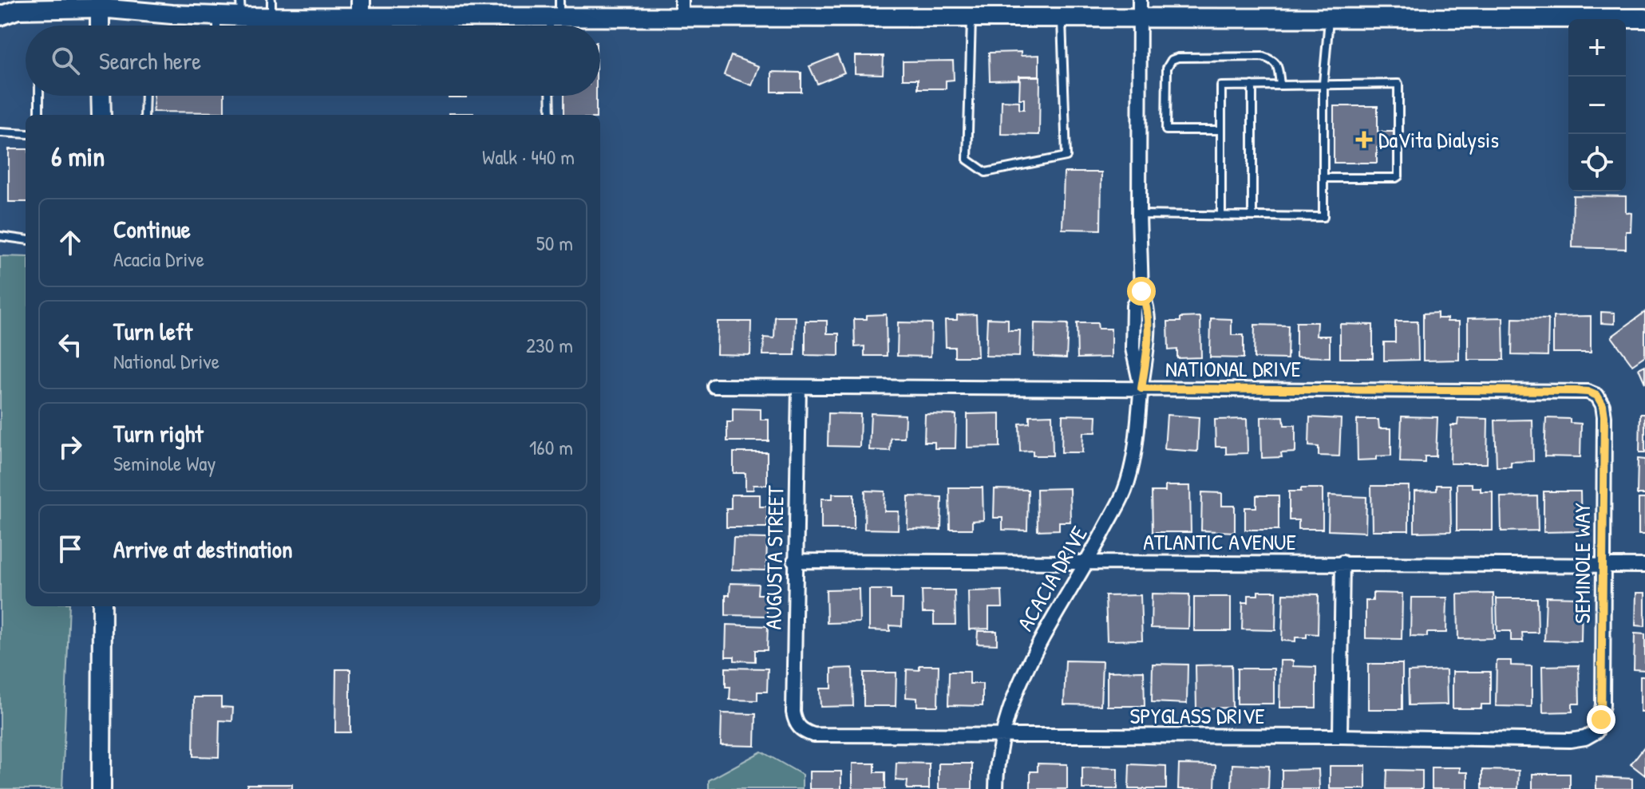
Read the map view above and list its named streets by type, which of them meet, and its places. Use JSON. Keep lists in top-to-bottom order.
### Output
{
  "streets": {
    "street": [
      "NATIONAL DRIVE",
      "ATLANTIC AVENUE",
      "AUGUSTA STREET",
      "SEMINOLE WAY",
      "ACACIA DRIVE",
      "SPYGLASS DRIVE"
    ]
  },
  "crossings": [
    ["NATIONAL DRIVE", "AUGUSTA STREET"],
    ["NATIONAL DRIVE", "SEMINOLE WAY"],
    ["NATIONAL DRIVE", "ACACIA DRIVE"],
    ["ATLANTIC AVENUE", "AUGUSTA STREET"],
    ["ATLANTIC AVENUE", "SEMINOLE WAY"],
    ["ATLANTIC AVENUE", "ACACIA DRIVE"],
    ["AUGUSTA STREET", "SPYGLASS DRIVE"],
    ["SEMINOLE WAY", "SPYGLASS DRIVE"],
    ["ACACIA DRIVE", "SPYGLASS DRIVE"]
  ],
  "places": {
    "health": ["DaVita Dialysis"]
  },
  "page": {
    "map_buttons": ["+", "−"],
    "search": "Search here",
    "heading": ["6 min", "Walk · 440 m"],
    "list": [
      ["Continue", "Acacia Drive", "50 m"],
      ["Turn left", "National Drive", "230 m"],
      ["Turn right", "Seminole Way", "160 m"],
      "Arrive at destination"
    ]
  }
}
